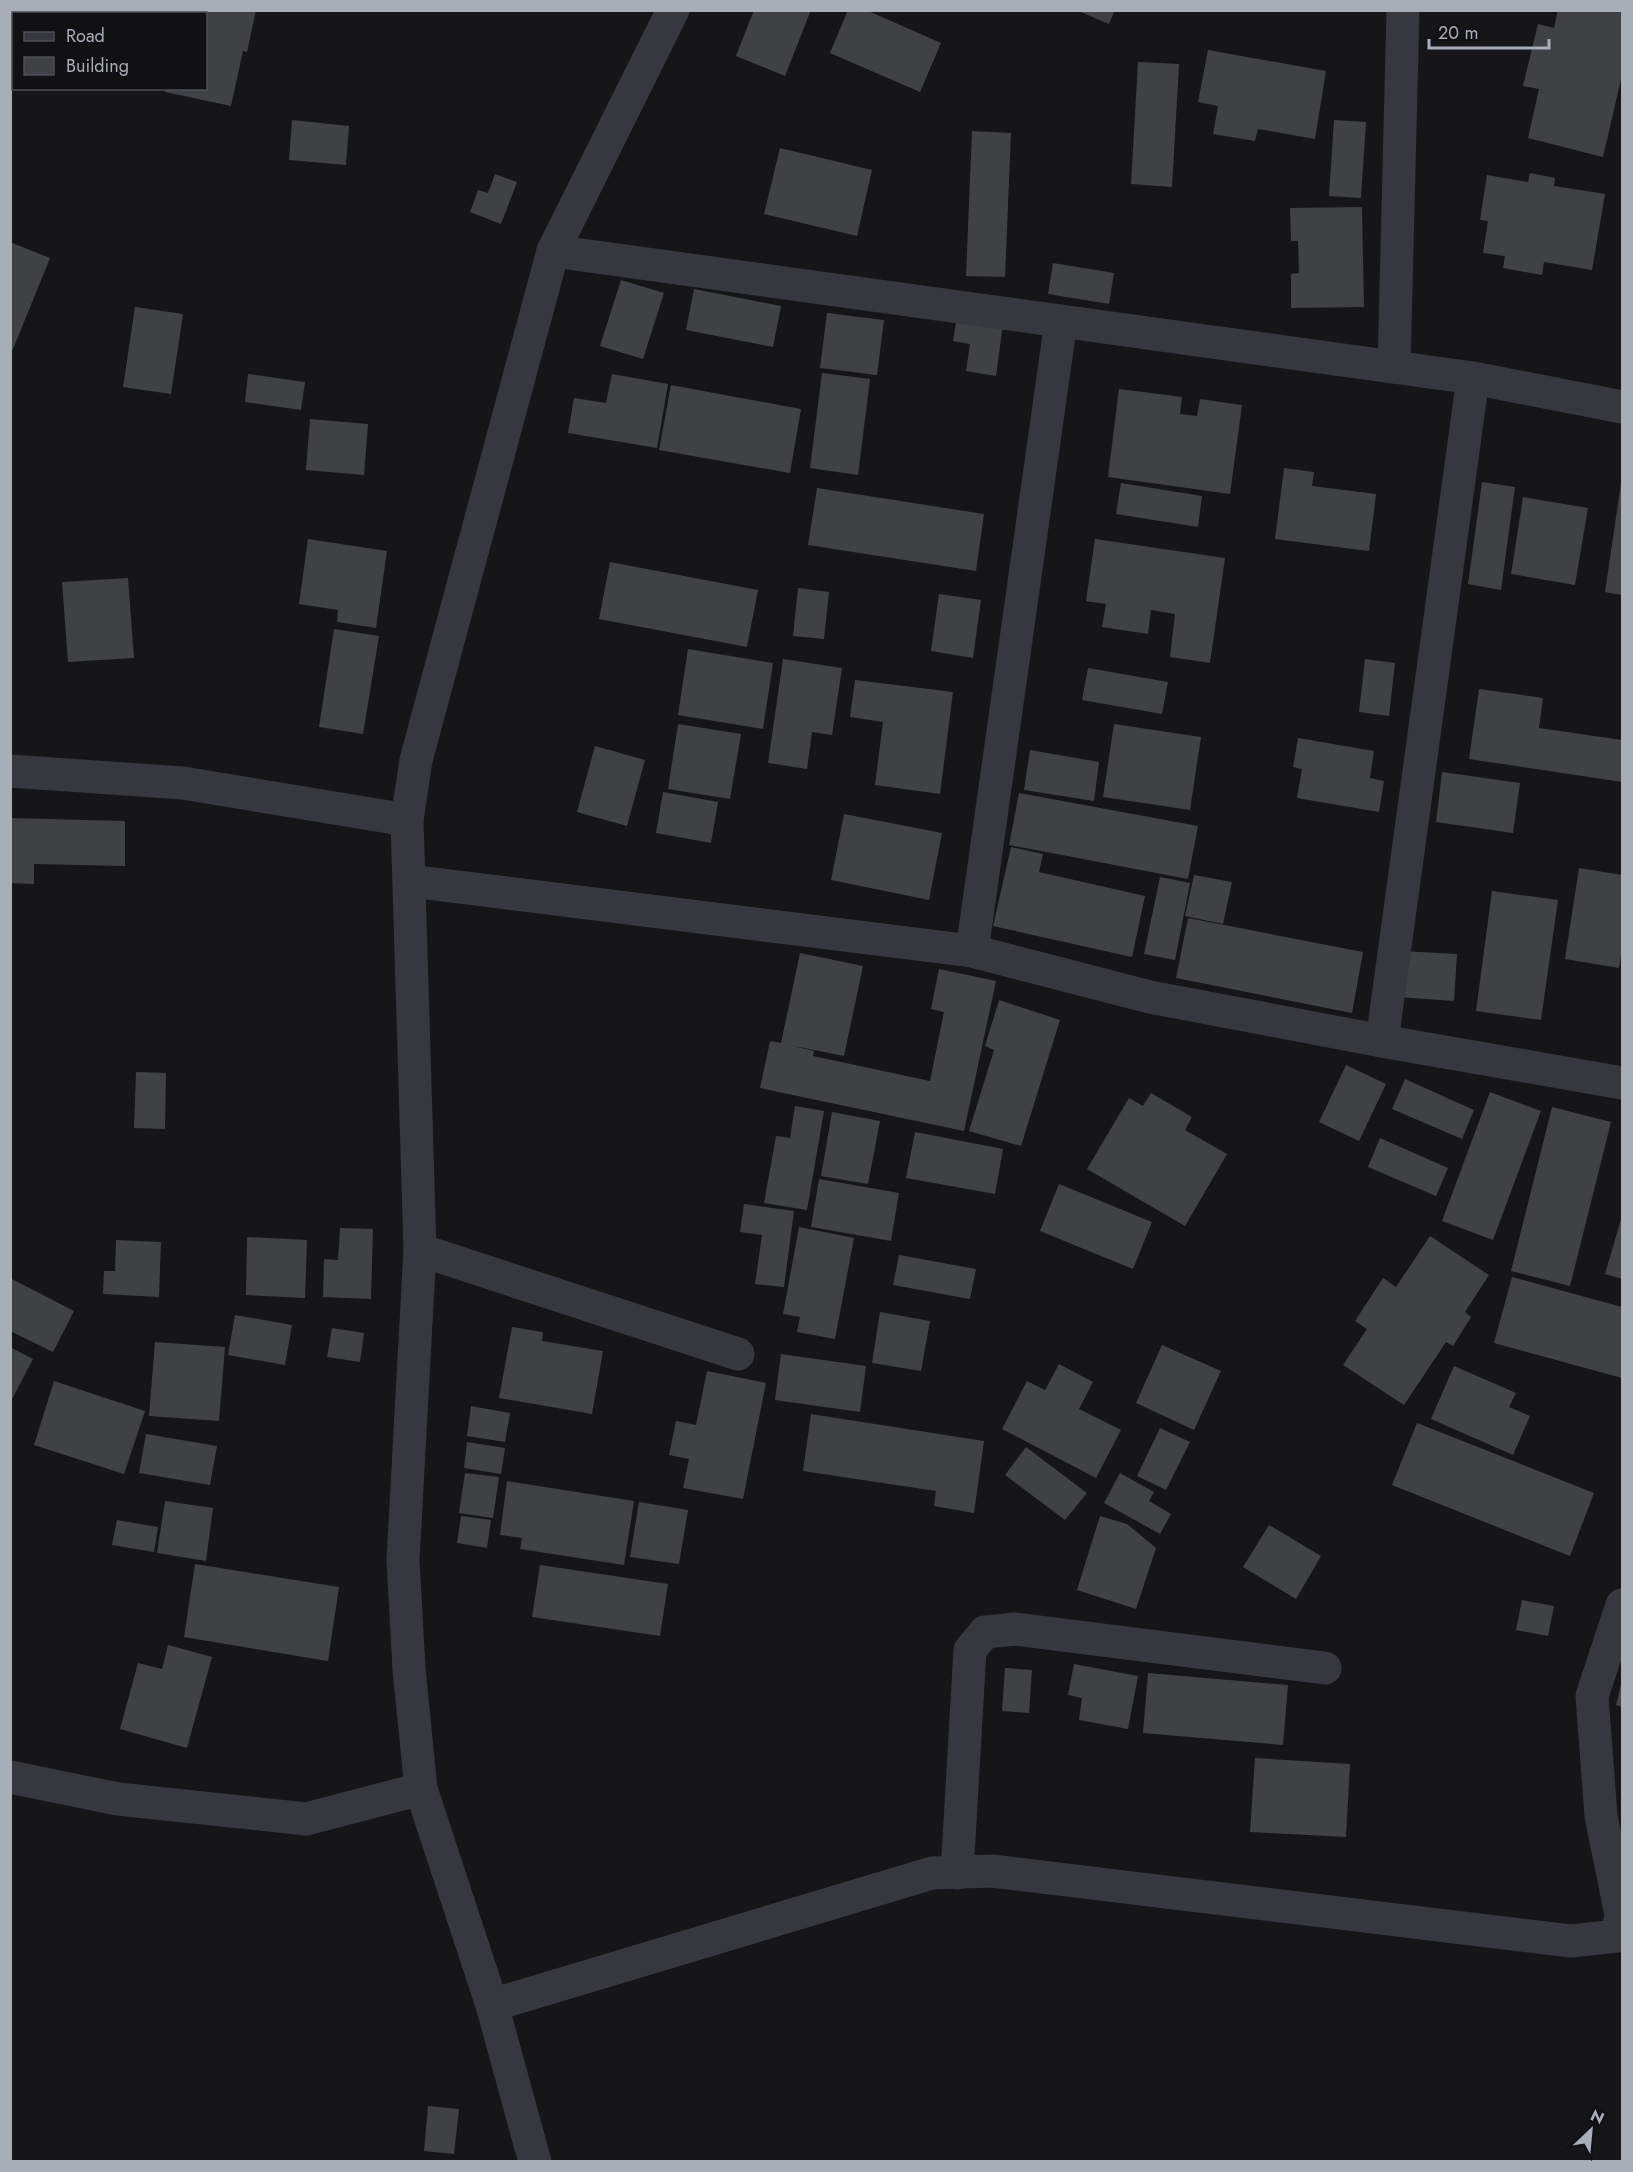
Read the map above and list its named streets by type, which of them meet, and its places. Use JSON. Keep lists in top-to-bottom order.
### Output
{
  "legend": ["Road", "Building"],
  "scale_bar": "20 m",
  "north": "top right"
}
